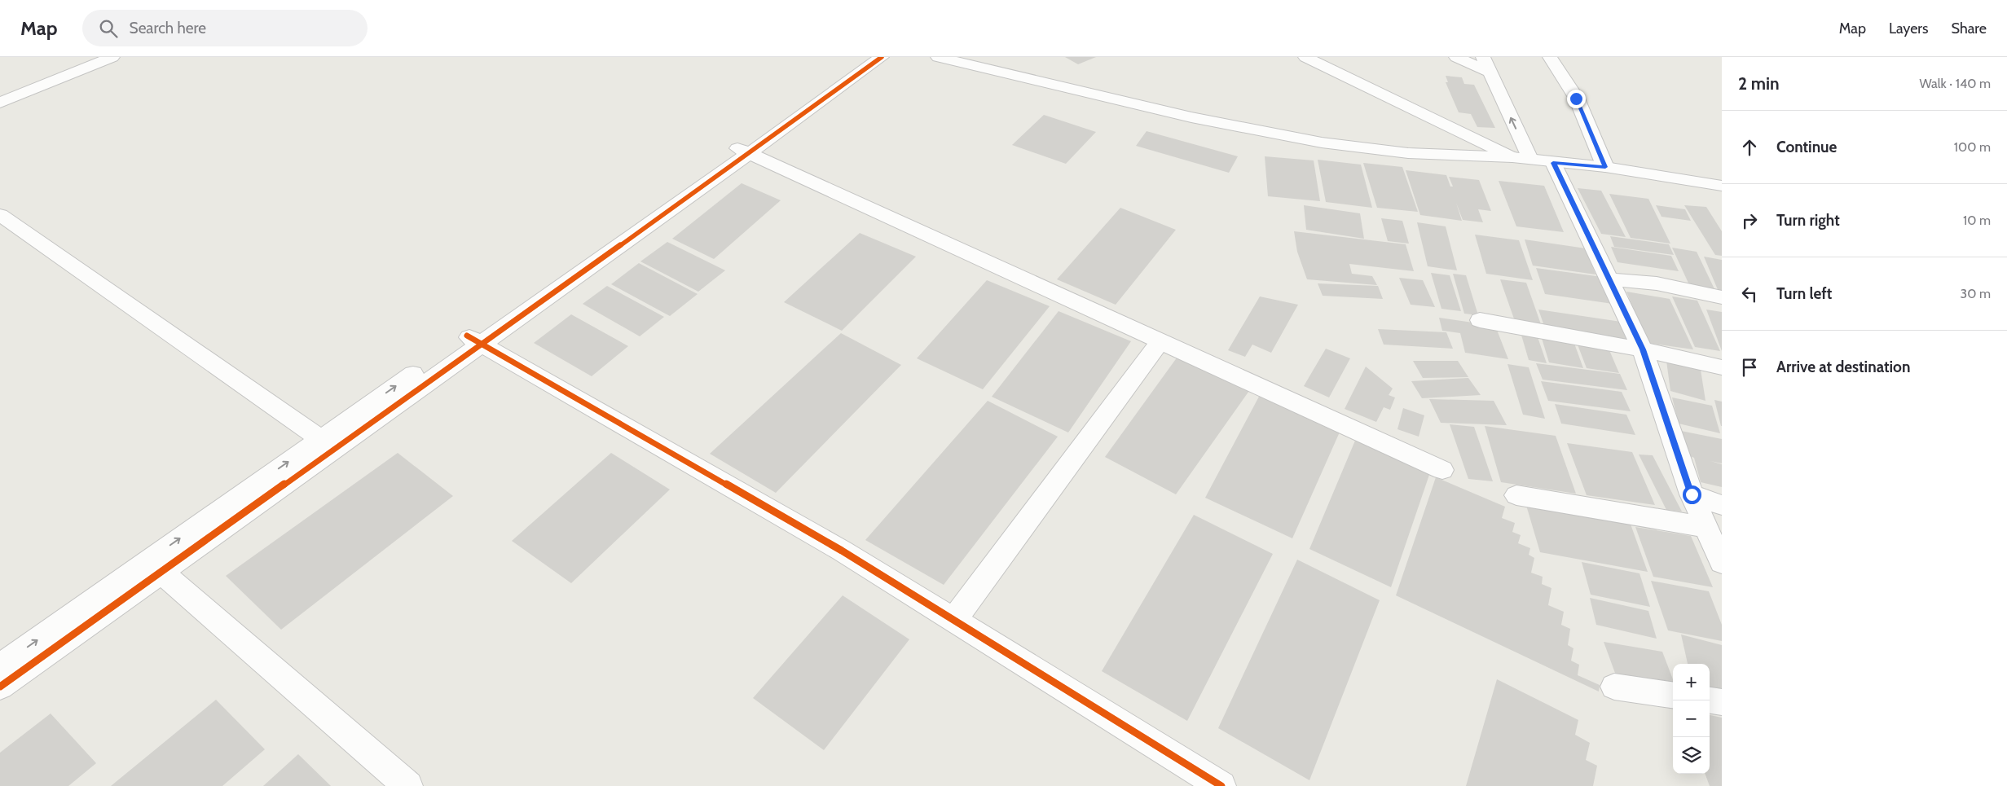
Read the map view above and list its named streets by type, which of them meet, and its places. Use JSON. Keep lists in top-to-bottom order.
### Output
{
  "page": {
    "header": "Map",
    "search": "Search here",
    "nav": ["Map", "Layers", "Share"],
    "heading": ["2 min", "Walk · 140 m"],
    "list": [
      ["Continue", "100 m"],
      ["Turn right", "10 m"],
      ["Turn left", "30 m"],
      "Arrive at destination"
    ],
    "map_buttons": ["+", "−"]
  }
}
